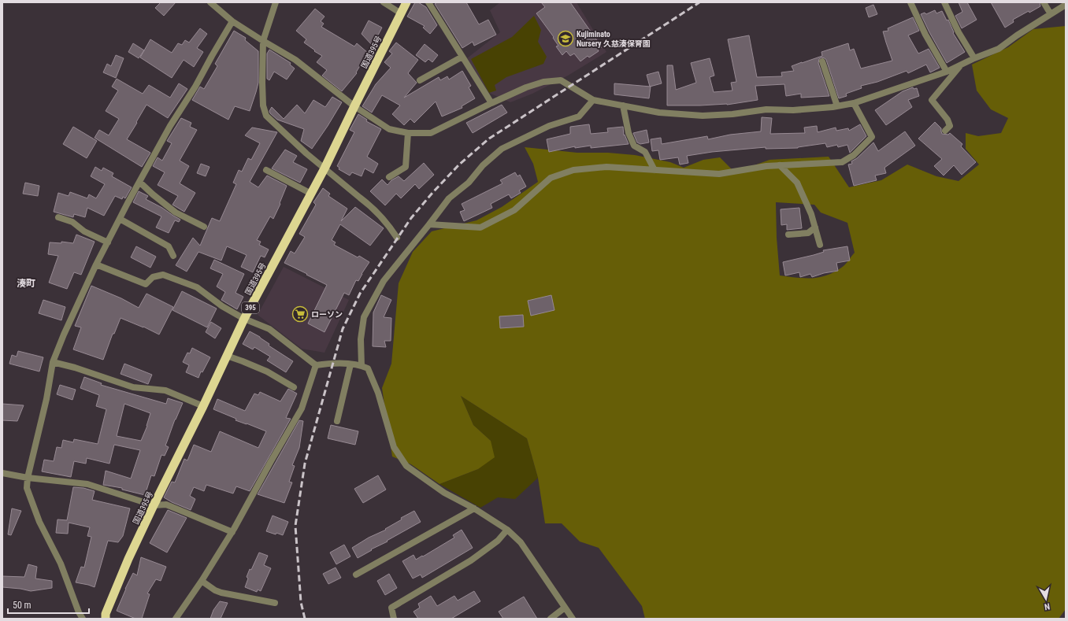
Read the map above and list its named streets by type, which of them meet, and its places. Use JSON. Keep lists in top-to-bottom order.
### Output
{
  "streets": {
    "highway": ["国道395号", "395"]
  },
  "districts": ["湊町"],
  "places": {
    "school or university": ["Kujiminato Nursery 久慈湊保育園"],
    "supermarket": ["ローソン"]
  },
  "scale_bar": "50 m",
  "north": "bottom"
}
